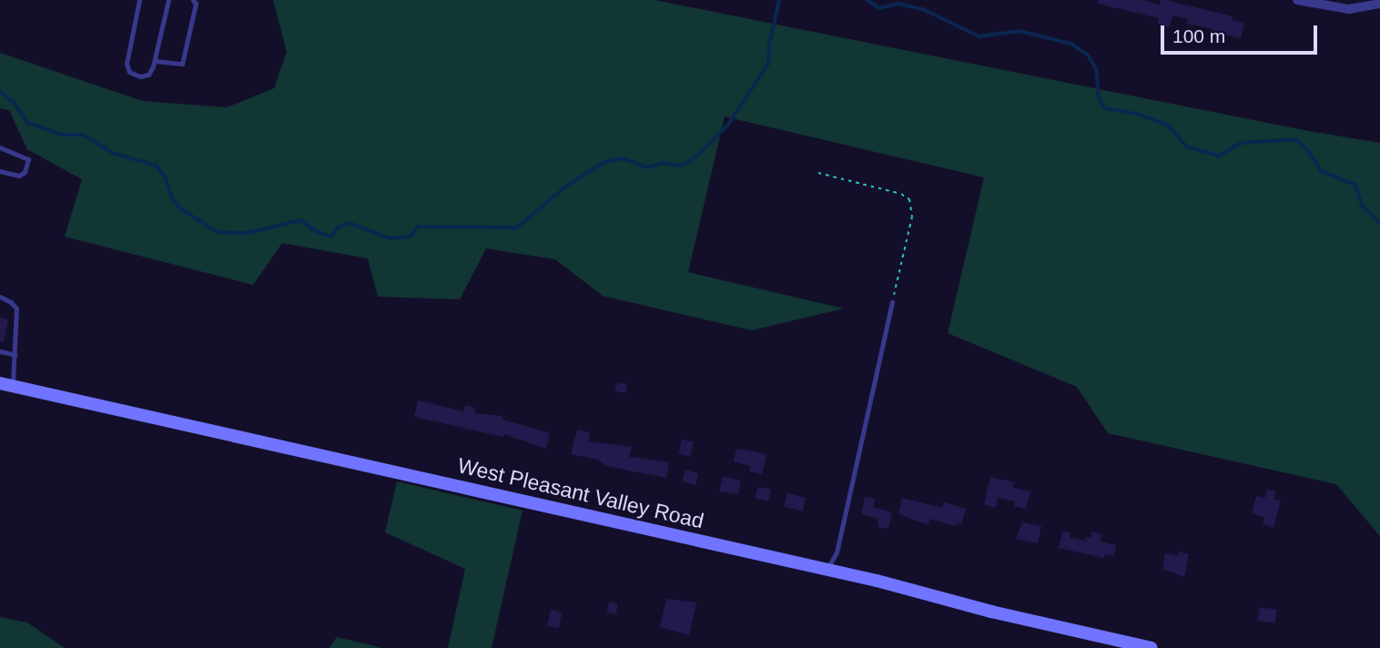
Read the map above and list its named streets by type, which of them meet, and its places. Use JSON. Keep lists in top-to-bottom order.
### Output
{
  "streets": {
    "main road": ["West Pleasant Valley Road"]
  },
  "scale_bar": "100 m"
}
